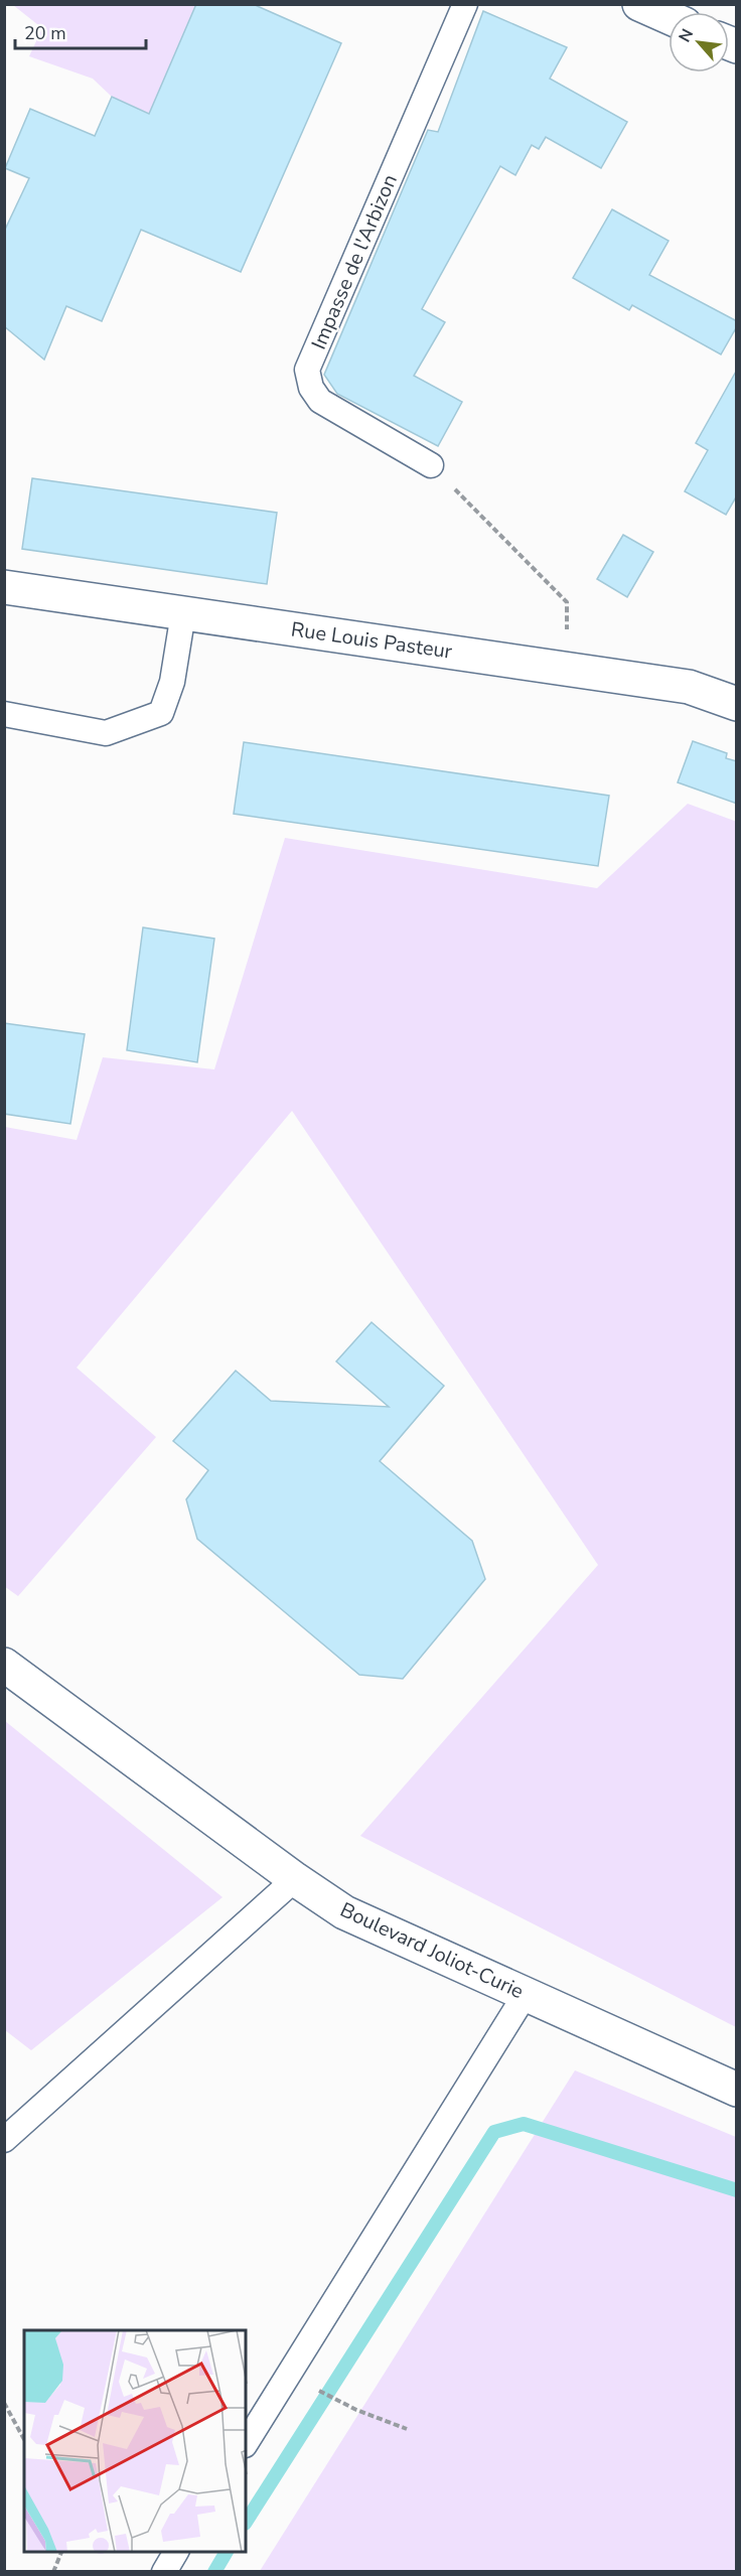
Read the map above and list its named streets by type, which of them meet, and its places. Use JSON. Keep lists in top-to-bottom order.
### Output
{
  "streets": {
    "main road": ["Rue Louis Pasteur", "Boulevard Joliot-Curie"],
    "lane": ["Impasse de l'Arbizon"]
  },
  "scale_bar": "20 m",
  "north": "top left"
}
